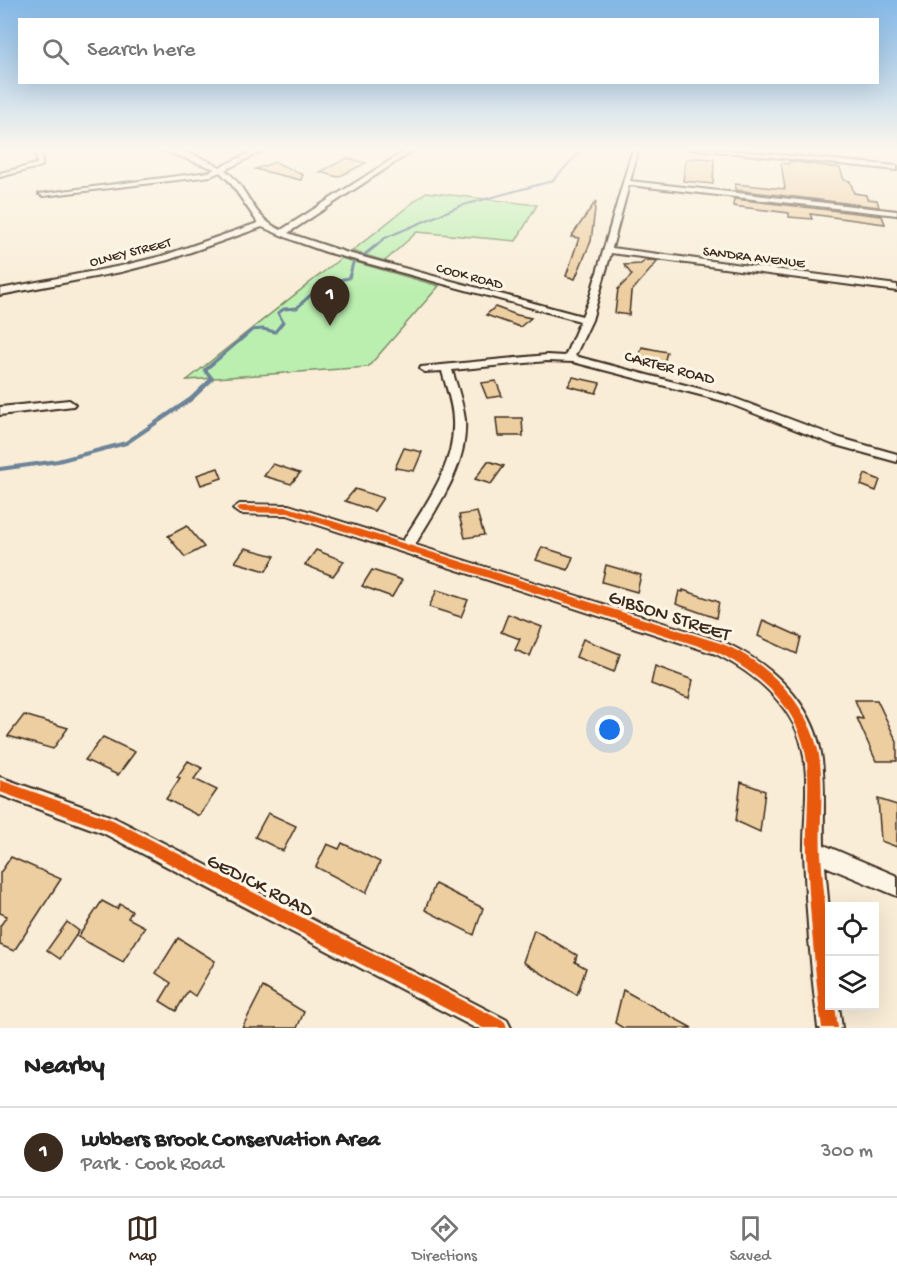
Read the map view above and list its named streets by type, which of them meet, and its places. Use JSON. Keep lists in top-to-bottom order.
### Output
{
  "streets": {
    "street": [
      "OLNEY STREET",
      "SANDRA AVENUE",
      "COOK ROAD",
      "CARTER ROAD",
      "GIBSON STREET",
      "GEDICK ROAD"
    ]
  },
  "crossings": [
    ["OLNEY STREET", "COOK ROAD"]
  ],
  "page": {
    "search": "Search here",
    "pins": "1",
    "heading": "Nearby",
    "list": [
      {
        "mark": "1",
        "name": "Lubbers Brook Conservation Area",
        "note": "Park · Cook Road",
        "value": "300 m"
      }
    ],
    "nav": ["Map", "Directions", "Saved"]
  }
}
